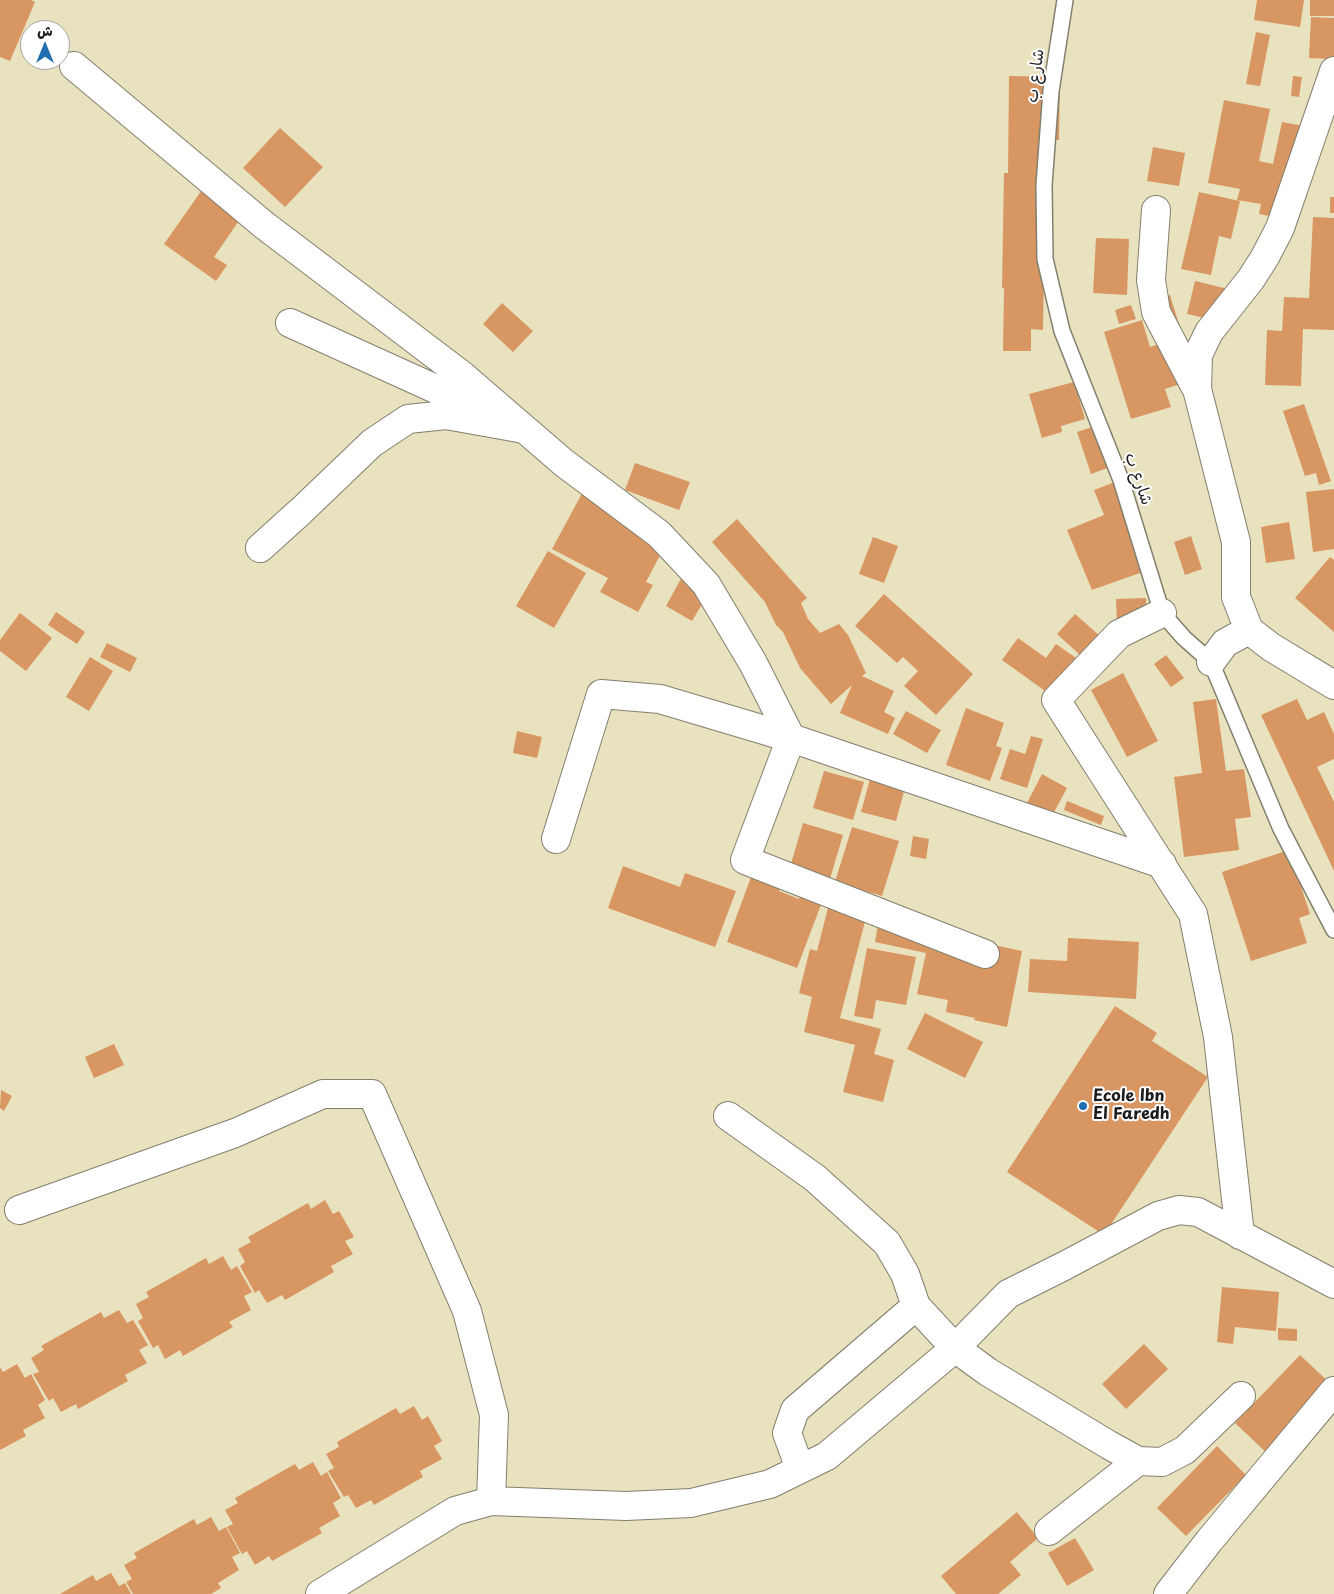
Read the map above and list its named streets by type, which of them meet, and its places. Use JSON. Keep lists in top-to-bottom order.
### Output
{
  "streets": {
    "lane": ["شارع ب"]
  },
  "places": ["Ecole Ibn El Faredh"],
  "north": "top"
}
